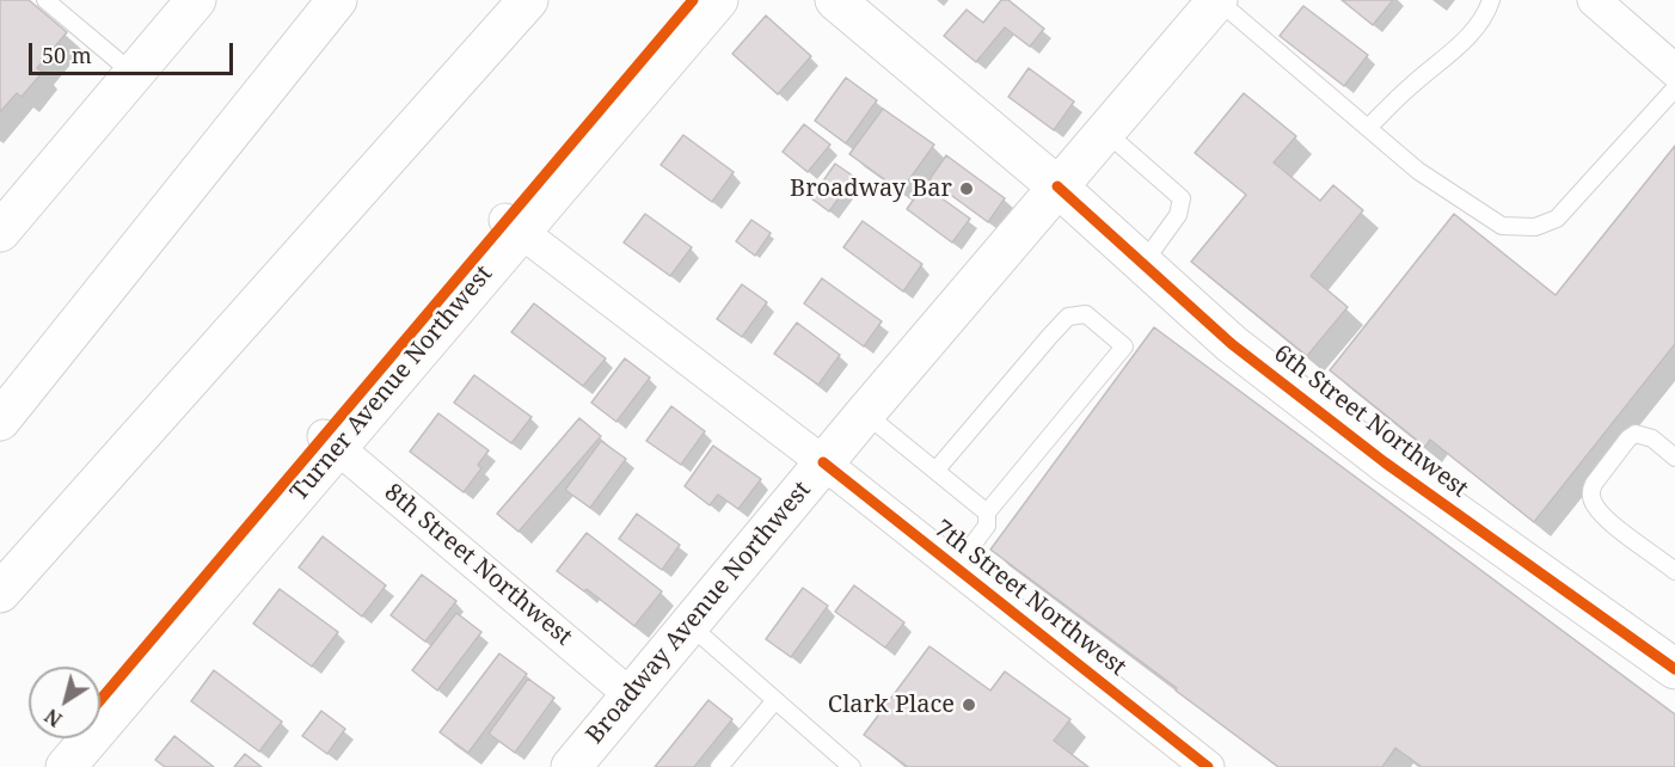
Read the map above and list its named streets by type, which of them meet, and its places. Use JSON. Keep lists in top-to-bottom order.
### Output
{
  "streets": {
    "main road": ["Turner Avenue Northwest", "6th Street Northwest", "Broadway Avenue Northwest"],
    "street": ["8th Street Northwest", "7th Street Northwest"]
  },
  "crossings": [
    ["Turner Avenue Northwest", "8th Street Northwest"],
    ["Turner Avenue Northwest", "7th Street Northwest"],
    ["6th Street Northwest", "Broadway Avenue Northwest"],
    ["8th Street Northwest", "Broadway Avenue Northwest"],
    ["7th Street Northwest", "Broadway Avenue Northwest"]
  ],
  "places": ["Broadway Bar", "Clark Place"],
  "scale_bar": "50 m",
  "north": "bottom left"
}
